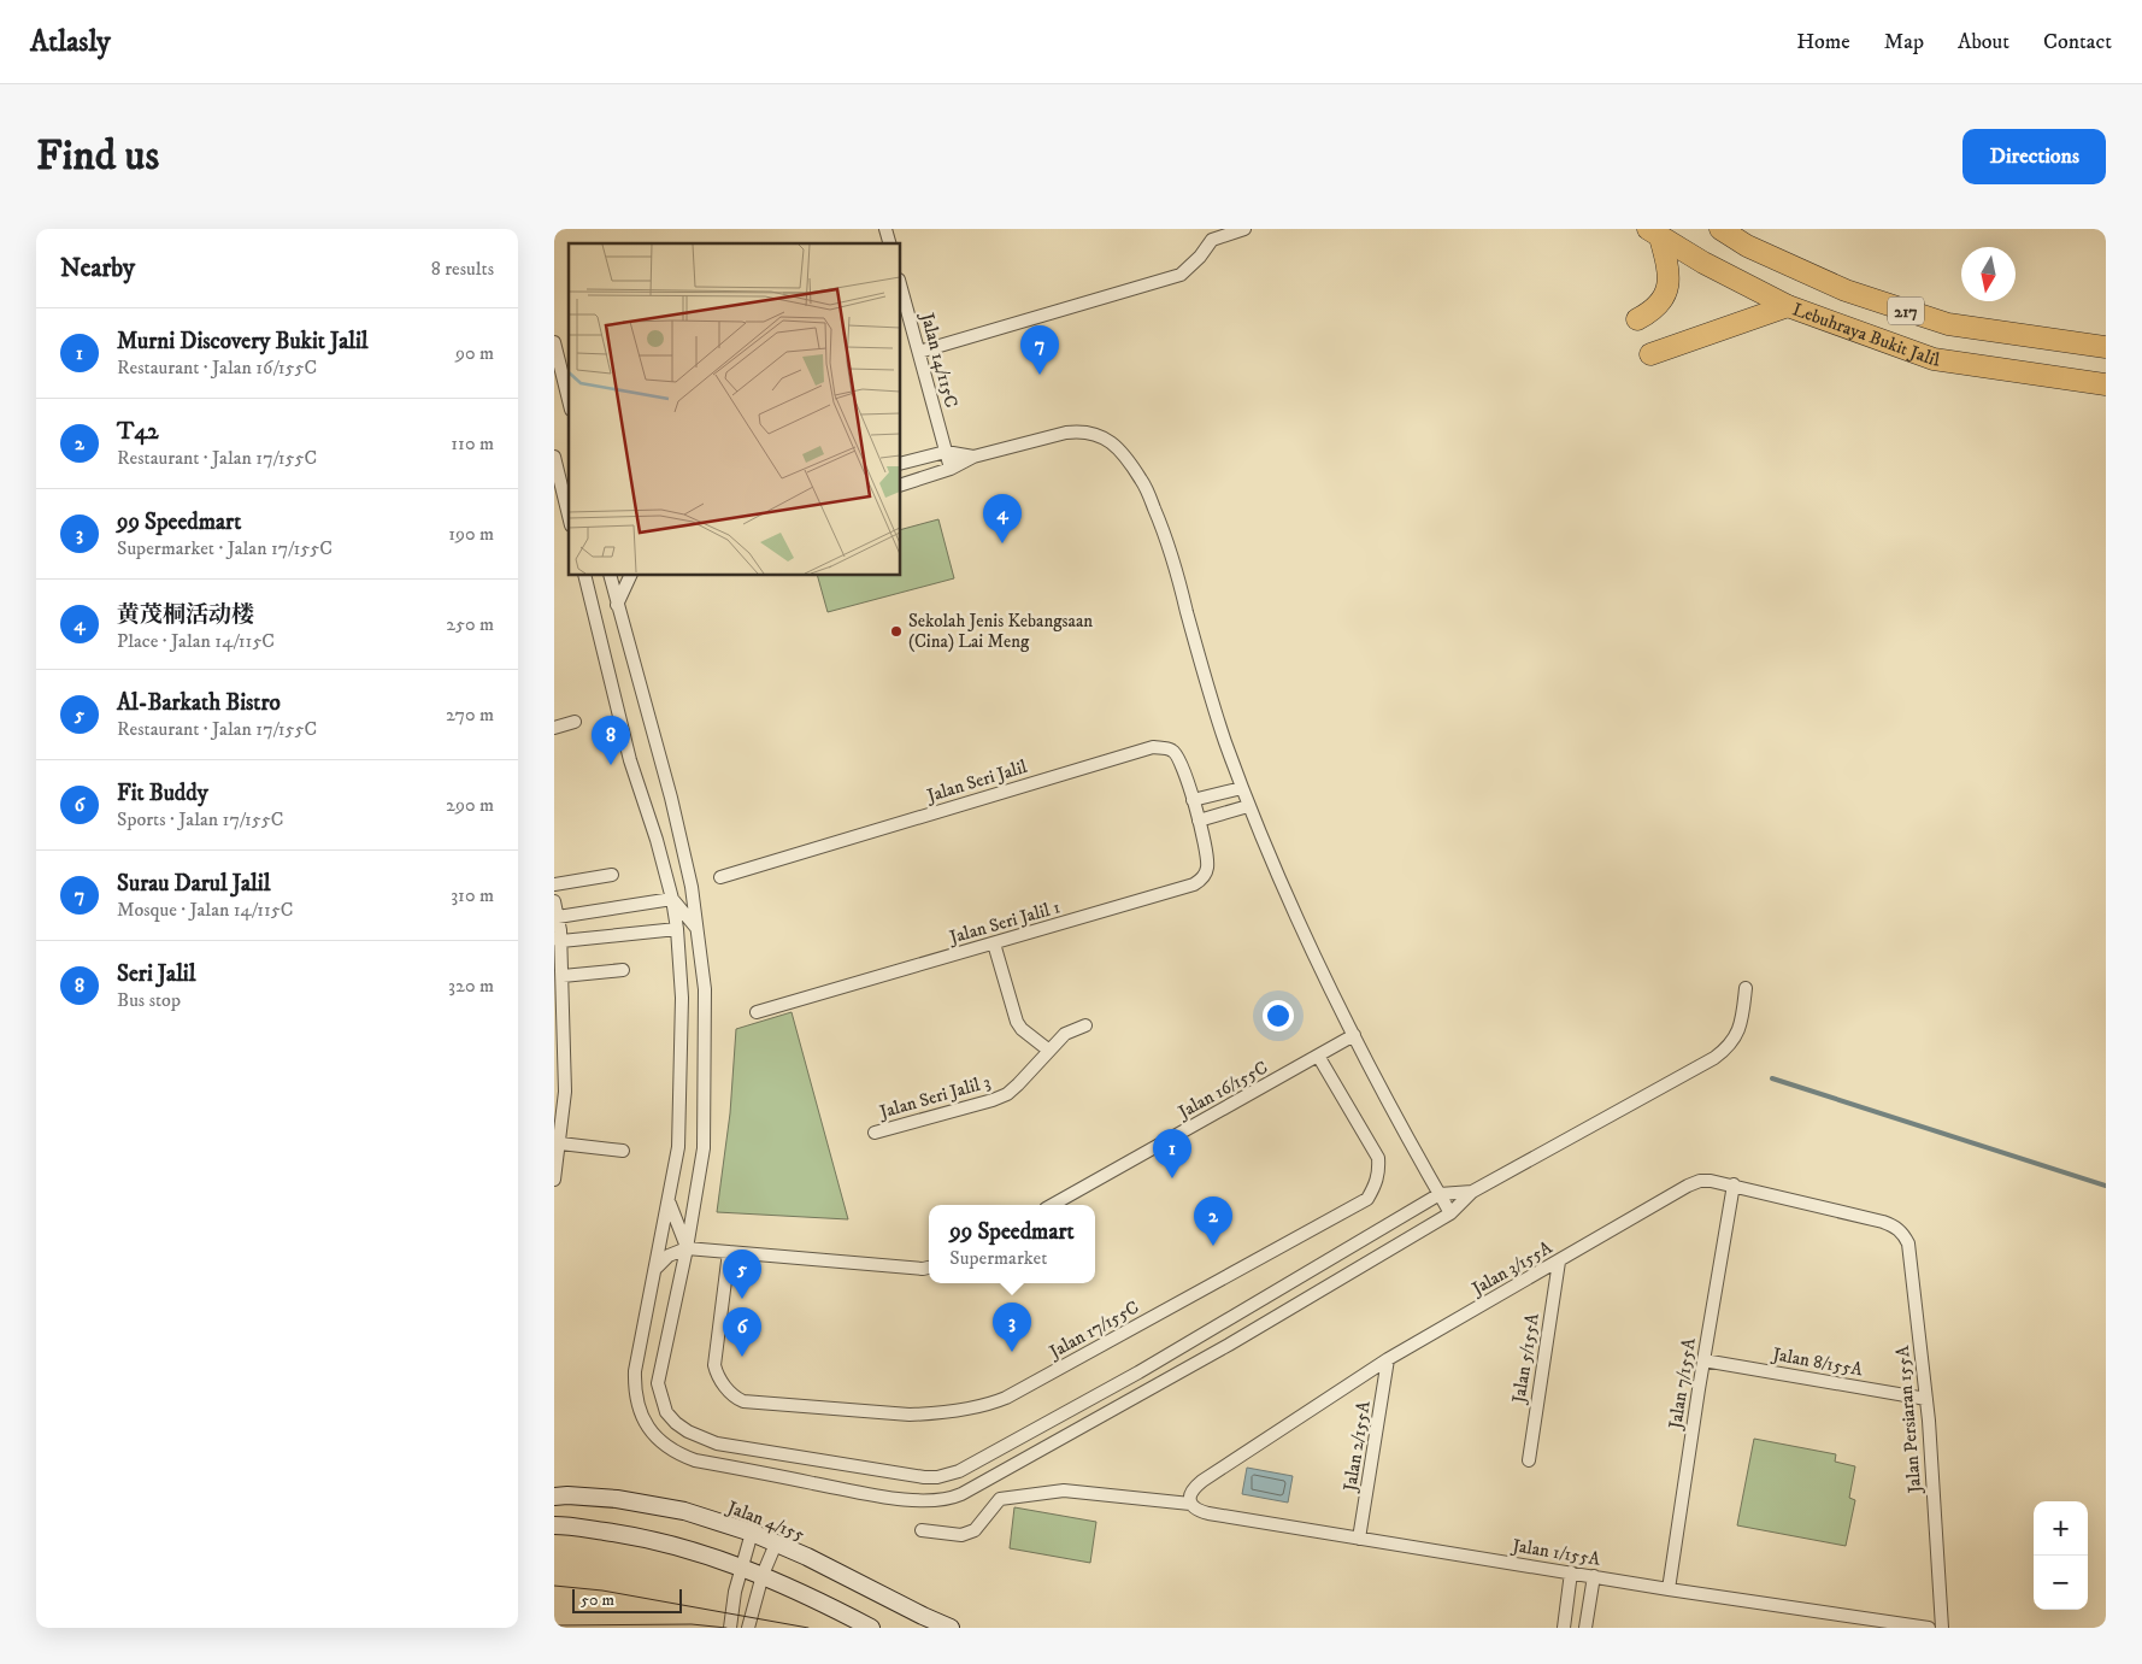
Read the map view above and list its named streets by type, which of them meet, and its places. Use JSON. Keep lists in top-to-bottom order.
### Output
{
  "streets": {
    "highway": ["217", "Lebuhraya Bukit Jalil"],
    "street": [
      "Jalan 14/115C",
      "Jalan Seri Jalil",
      "Jalan Seri Jalil 1",
      "Jalan 16/155C",
      "Jalan Seri Jalil 3",
      "Jalan 3/155A",
      "Jalan 17/155C",
      "Jalan 5/155A",
      "Jalan 8/155A",
      "Jalan 7/155A",
      "Jalan Persiaran 155A",
      "Jalan 2/155A",
      "Jalan 4/155",
      "Jalan 1/155A"
    ]
  },
  "crossings": [
    ["Jalan Seri Jalil", "Jalan Seri Jalil 1"],
    ["Jalan 16/155C", "Jalan 17/155C"],
    ["Jalan 3/155A", "Jalan 5/155A"],
    ["Jalan 3/155A", "Jalan 7/155A"],
    ["Jalan 3/155A", "Jalan Persiaran 155A"],
    ["Jalan 3/155A", "Jalan 2/155A"],
    ["Jalan 3/155A", "Jalan 1/155A"],
    ["Jalan 8/155A", "Jalan 7/155A"],
    ["Jalan 8/155A", "Jalan Persiaran 155A"],
    ["Jalan 7/155A", "Jalan 1/155A"],
    ["Jalan 2/155A", "Jalan 1/155A"]
  ],
  "places": ["Sekolah Jenis Kebangsaan (Cina) Lai Meng"],
  "scale_bar": "50 m",
  "north": "bottom",
  "page": {
    "header": "Atlasly",
    "nav": [
      "Home",
      "Map",
      "About",
      "Contact"
    ],
    "buttons": "Directions",
    "title": "Find us",
    "heading": ["Nearby", "8 results"],
    "list": [
      {
        "mark": "1",
        "name": "Murni Discovery Bukit Jalil",
        "note": "Restaurant · Jalan 16/155C",
        "value": "90 m"
      },
      {
        "mark": "2",
        "name": "T42",
        "note": "Restaurant · Jalan 17/155C",
        "value": "110 m"
      },
      {
        "mark": "3",
        "name": "99 Speedmart",
        "note": "Supermarket · Jalan 17/155C",
        "value": "190 m"
      },
      {
        "mark": "4",
        "name": "黄茂桐活动楼",
        "note": "Place · Jalan 14/115C",
        "value": "250 m"
      },
      {
        "mark": "5",
        "name": "Al-Barkath Bistro",
        "note": "Restaurant · Jalan 17/155C",
        "value": "270 m"
      },
      {
        "mark": "6",
        "name": "Fit Buddy",
        "note": "Sports · Jalan 17/155C",
        "value": "290 m"
      },
      {
        "mark": "7",
        "name": "Surau Darul Jalil",
        "note": "Mosque · Jalan 14/115C",
        "value": "310 m"
      },
      {
        "mark": "8",
        "name": "Seri Jalil",
        "note": "Bus stop",
        "value": "320 m"
      }
    ],
    "pins": [
      "7",
      "4",
      "8",
      "1",
      "2",
      "5",
      "3",
      "6"
    ],
    "popup": ["99 Speedmart", "Supermarket"],
    "map_buttons": ["+", "−"],
    "scale": "50 m"
  }
}
